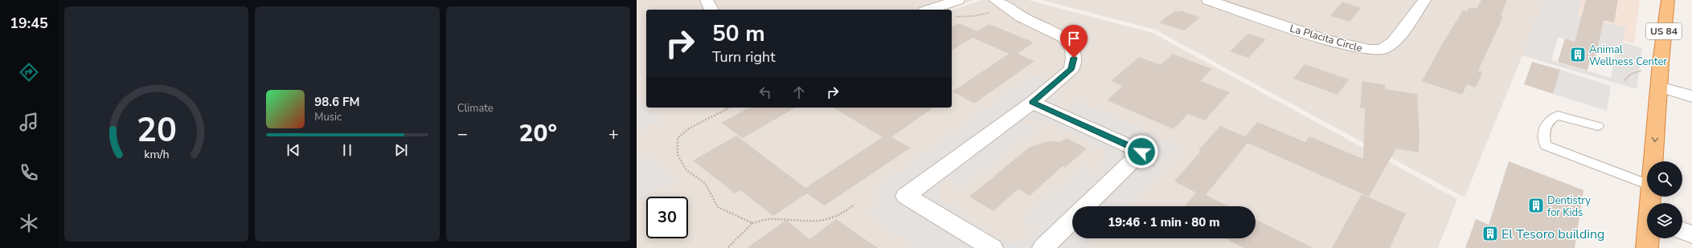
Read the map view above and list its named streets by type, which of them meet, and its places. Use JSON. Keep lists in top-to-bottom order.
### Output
{
  "streets": {
    "highway": ["US 84"],
    "street": ["La Placita Circle"]
  },
  "places": {
    "building": ["Animal Wellness Center", "Dentistry for Kids", "El Tesoro building"]
  },
  "page": {
    "tabs": "19:45",
    "tile": "Climate",
    "turn": ["50 m", "Turn right"],
    "song": ["98.6 FM", "Music"],
    "heat": ["−", "20°", "+"],
    "limit": "30",
    "trip": "19:46 · 1 min · 80 m",
    "gauge": ["20", "km/h"]
  }
}
